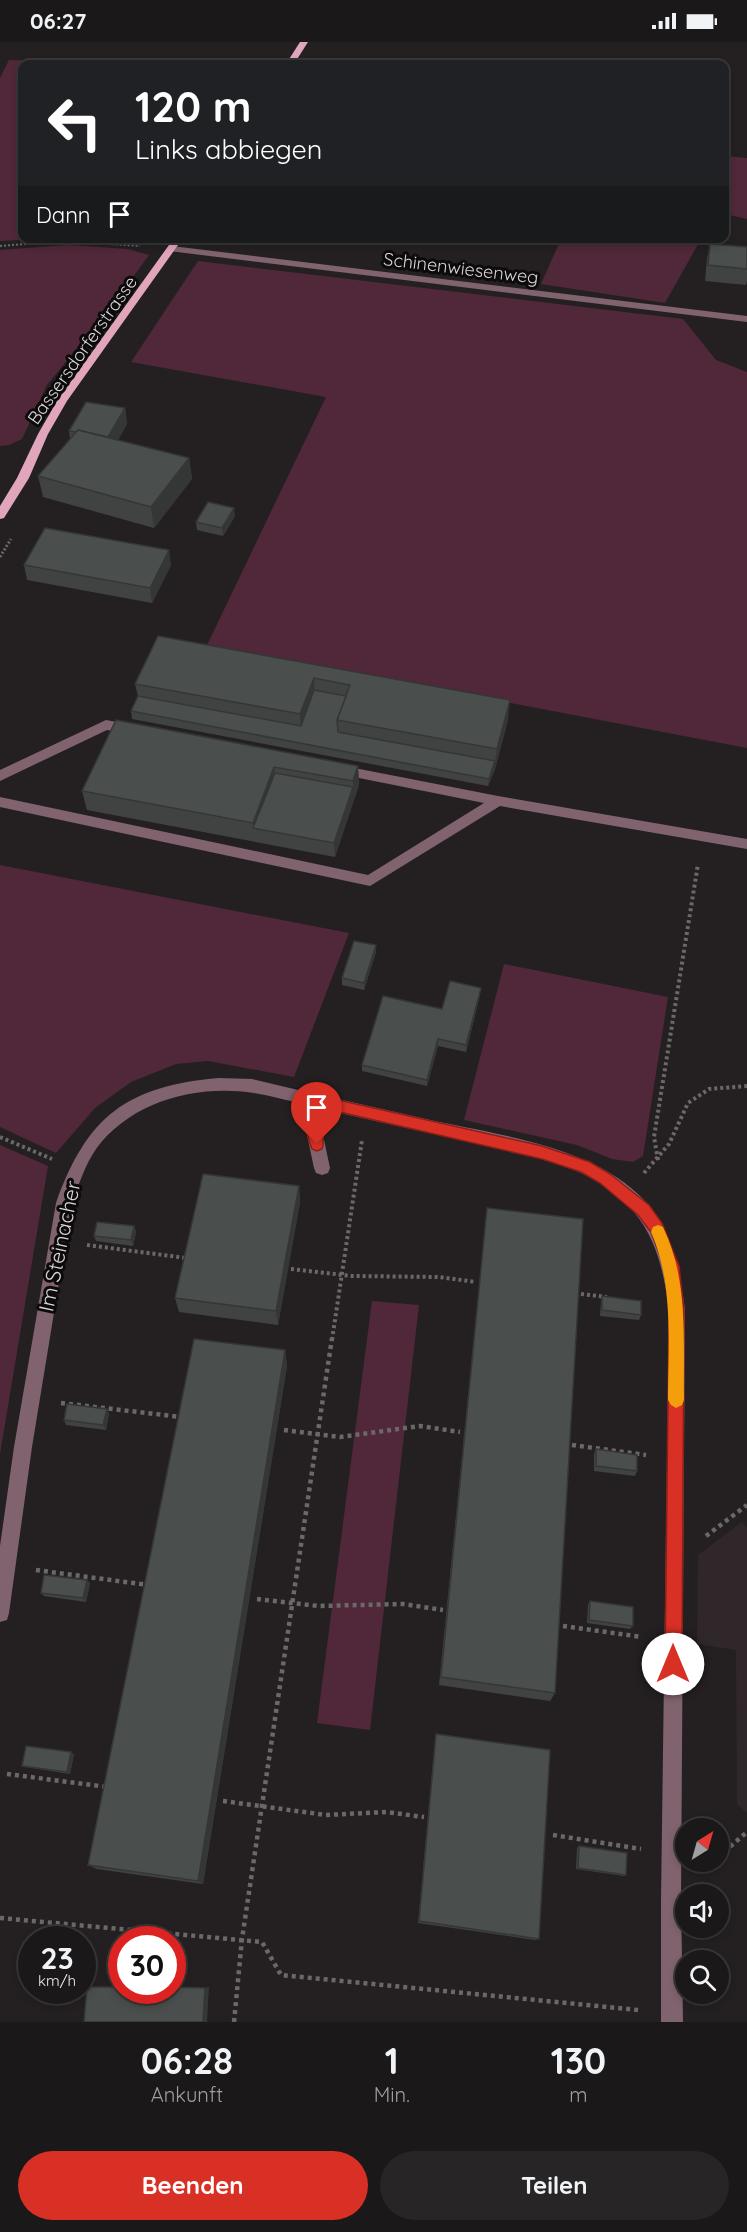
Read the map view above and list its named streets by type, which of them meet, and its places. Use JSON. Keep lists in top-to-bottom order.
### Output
{
  "streets": {
    "main road": ["Bassersdorferstrasse"],
    "street": ["Schinenwiesenweg", "Im Steinacher"]
  },
  "crossings": [
    ["Schinenwiesenweg", "Bassersdorferstrasse"]
  ],
  "north": "top right",
  "page": {
    "status": "06:27",
    "turn": ["120 m", "Links abbiegen"],
    "then": "Dann",
    "speed": "23 km/h",
    "limit": "30",
    "eta": [
      "06:28",
      "Ankunft",
      "1",
      "Min.",
      "130",
      "m"
    ],
    "buttons": ["Beenden", "Teilen"]
  }
}
